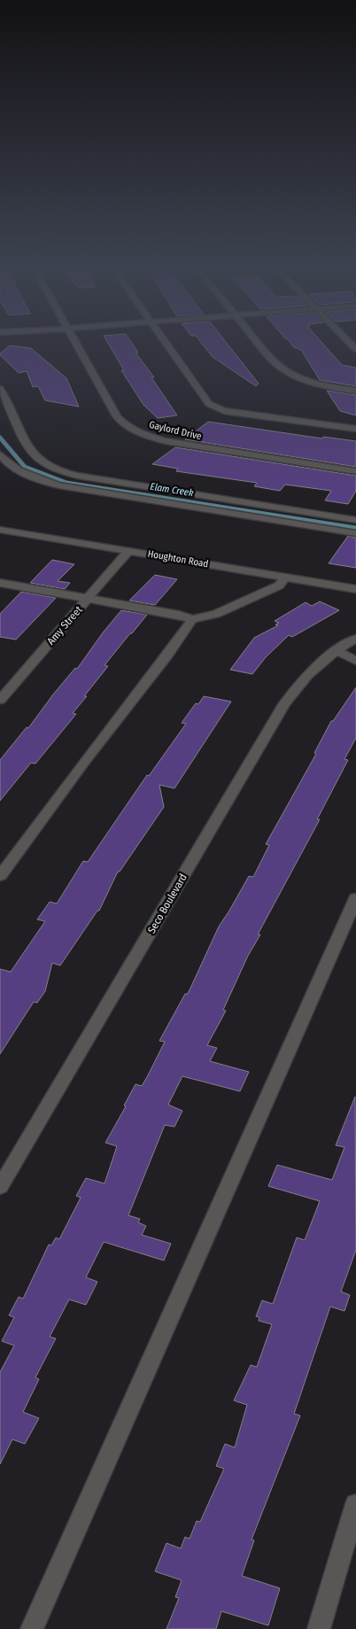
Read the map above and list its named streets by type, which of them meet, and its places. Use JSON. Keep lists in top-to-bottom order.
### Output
{
  "streets": {
    "street": [
      "Gaylord Drive",
      "Houghton Road",
      "Amy Street",
      "Seco Boulevard"
    ]
  },
  "crossings": [
    ["Houghton Road", "Amy Street"]
  ],
  "water": ["Elam Creek"]
}
